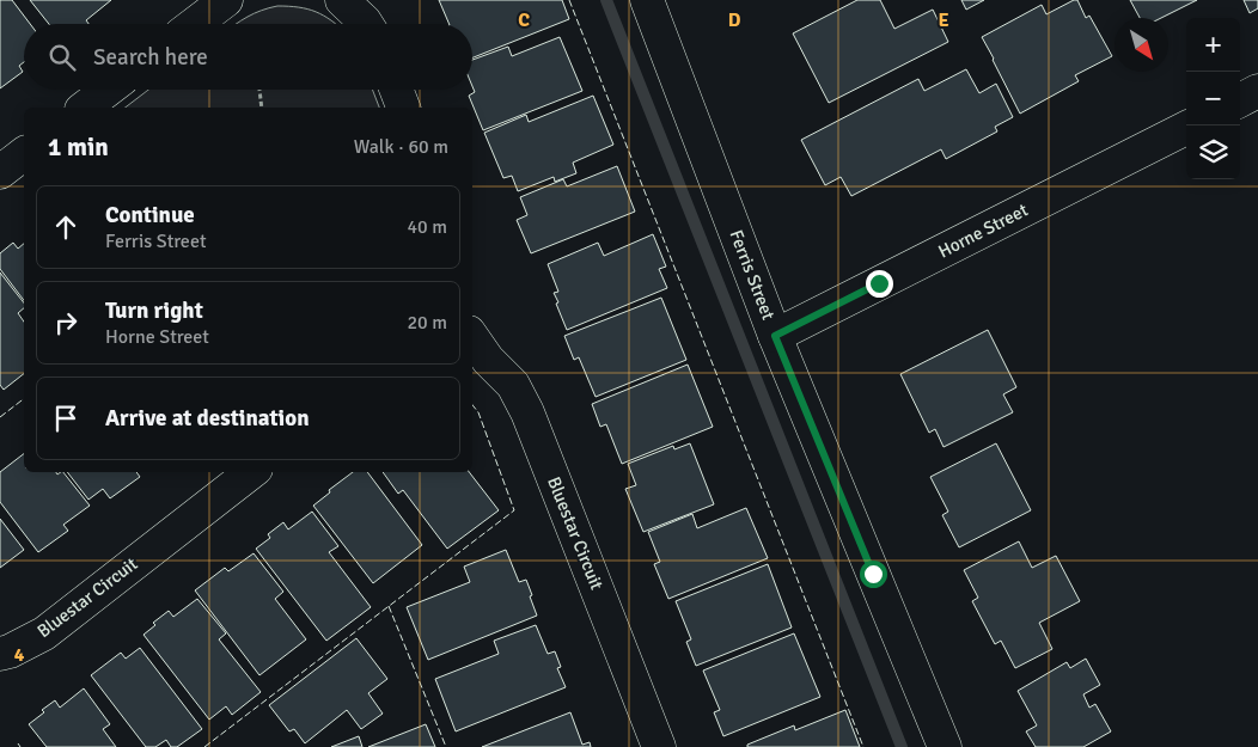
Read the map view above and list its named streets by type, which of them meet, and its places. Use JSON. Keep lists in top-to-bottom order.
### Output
{
  "streets": {
    "street": ["Horne Street", "Ferris Street", "Bluestar Circuit"]
  },
  "crossings": [
    ["Horne Street", "Ferris Street"]
  ],
  "north": "bottom right",
  "page": {
    "map_buttons": ["+", "−"],
    "search": "Search here",
    "heading": ["1 min", "Walk · 60 m"],
    "list": [
      ["Continue", "Ferris Street", "40 m"],
      ["Turn right", "Horne Street", "20 m"],
      "Arrive at destination"
    ]
  },
  "grid": {
    "columns": ["C", "D", "E"],
    "rows": ["4"]
  }
}
